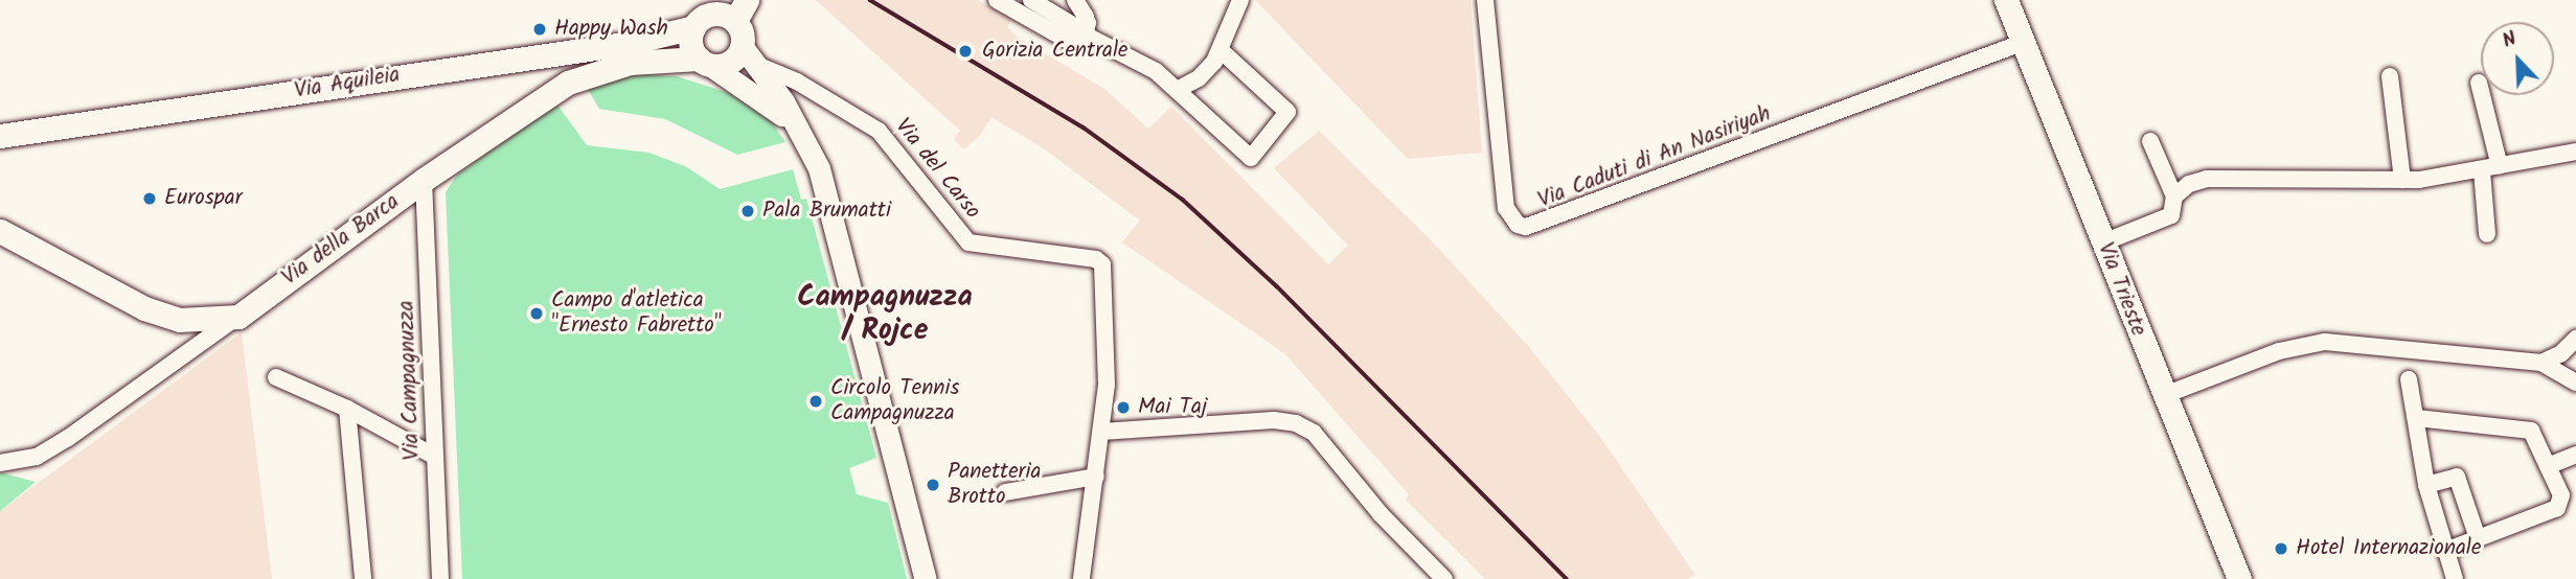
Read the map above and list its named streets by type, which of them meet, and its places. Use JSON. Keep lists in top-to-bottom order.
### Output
{
  "streets": {
    "main road": ["Via Aquileia", "Via della Barca", "Via Trieste"],
    "street": ["Via Caduti di An Nasiriyah", "Via del Carso", "Via Campagnuzza"]
  },
  "crossings": [
    ["Via Caduti di An Nasiriyah", "Via Trieste"],
    ["Via della Barca", "Via Campagnuzza"]
  ],
  "districts": ["Campagnuzza / Rojce"],
  "places": [
    "Happy Wash",
    "Gorizia Centrale",
    "Eurospar",
    "Pala Brumatti",
    "Campo d'atletica \"Ernesto Fabretto\"",
    "Circolo Tennis Campagnuzza",
    "Mai Taj",
    "Panetteria Brotto",
    "Hotel Internazionale"
  ],
  "north": "top left"
}
